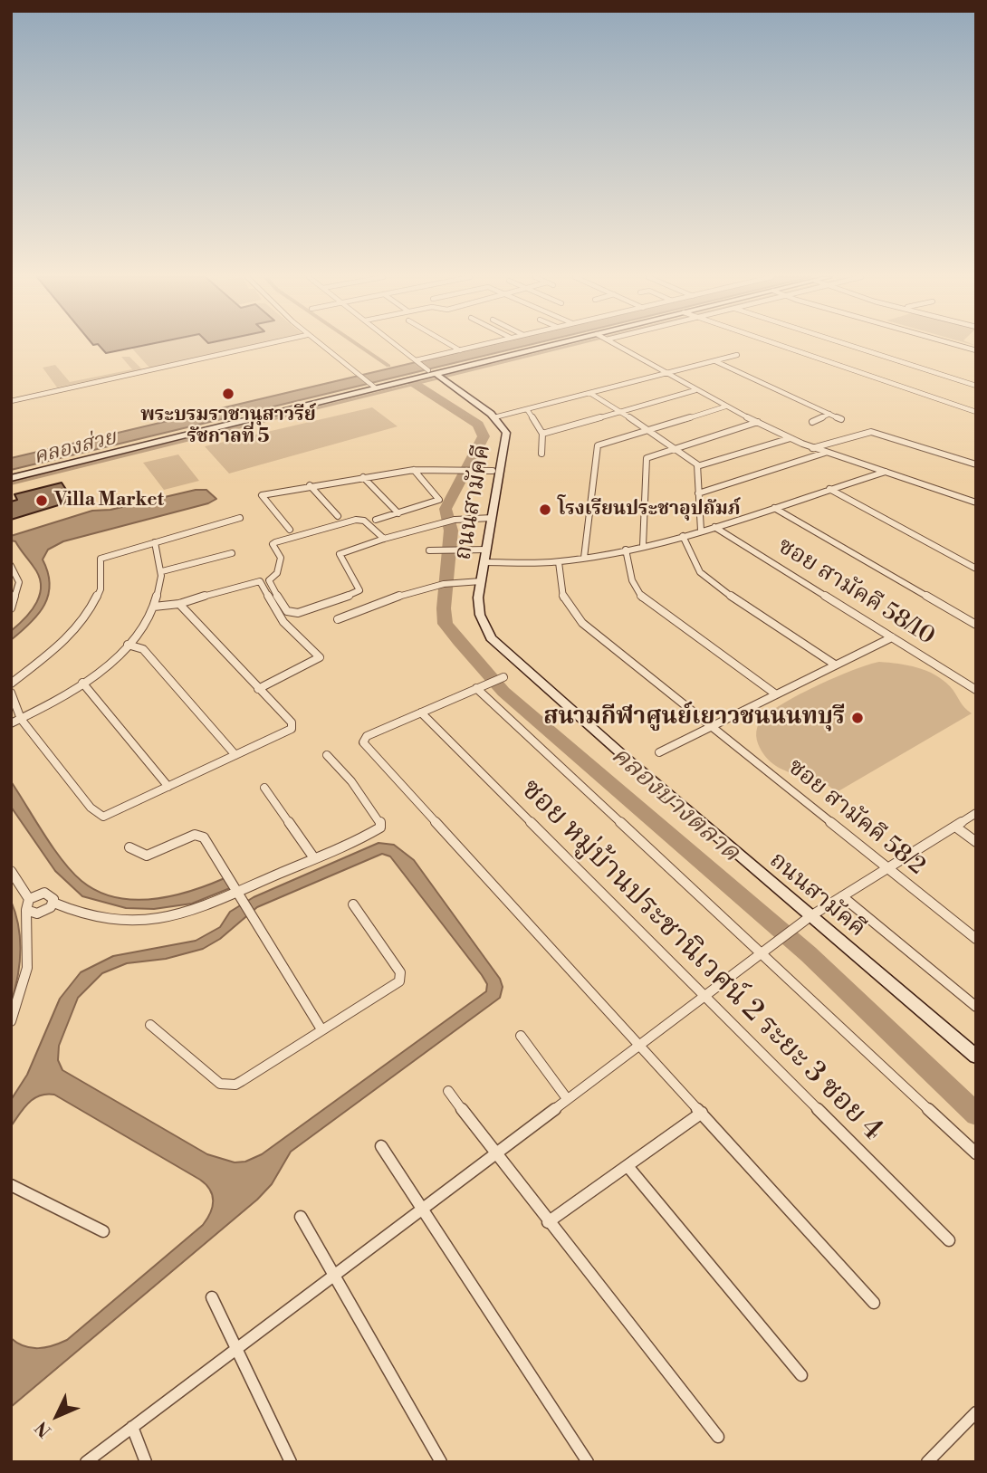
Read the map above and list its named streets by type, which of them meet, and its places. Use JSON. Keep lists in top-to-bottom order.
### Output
{
  "streets": {
    "main road": ["ถนนสามัคคี"],
    "street": ["ซอย สามัคคี 58/10", "ซอย สามัคคี 58/2", "ซอย หมู่บ้านประชานิเวศน์ 2 ระยะ 3 ซอย 4"]
  },
  "water": ["คลองส่วย", "คลองบางตลาด"],
  "places": [
    "พระบรมราชานุสาวรีย์ รัชกาลที่ 5",
    "Villa Market",
    "โรงเรียนประชาอุปถัมภ์",
    "สนามกีฬาศูนย์เยาวชนนนทบุรี"
  ],
  "north": "bottom left"
}
